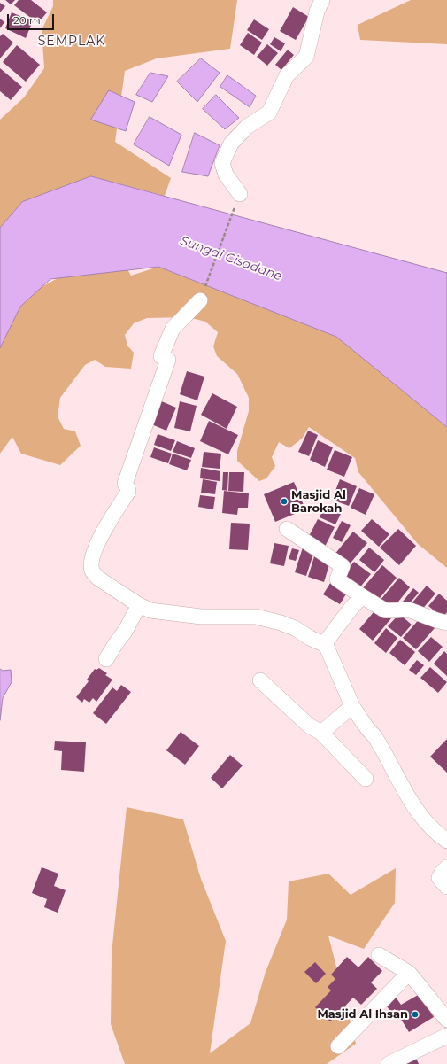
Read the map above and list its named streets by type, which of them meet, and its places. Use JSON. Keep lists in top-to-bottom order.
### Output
{
  "districts": ["SEMPLAK"],
  "water": ["Sungai Cisadane"],
  "places": ["Masjid Al Barokah", "Masjid Al Ihsan"],
  "scale_bar": "20 m"
}
